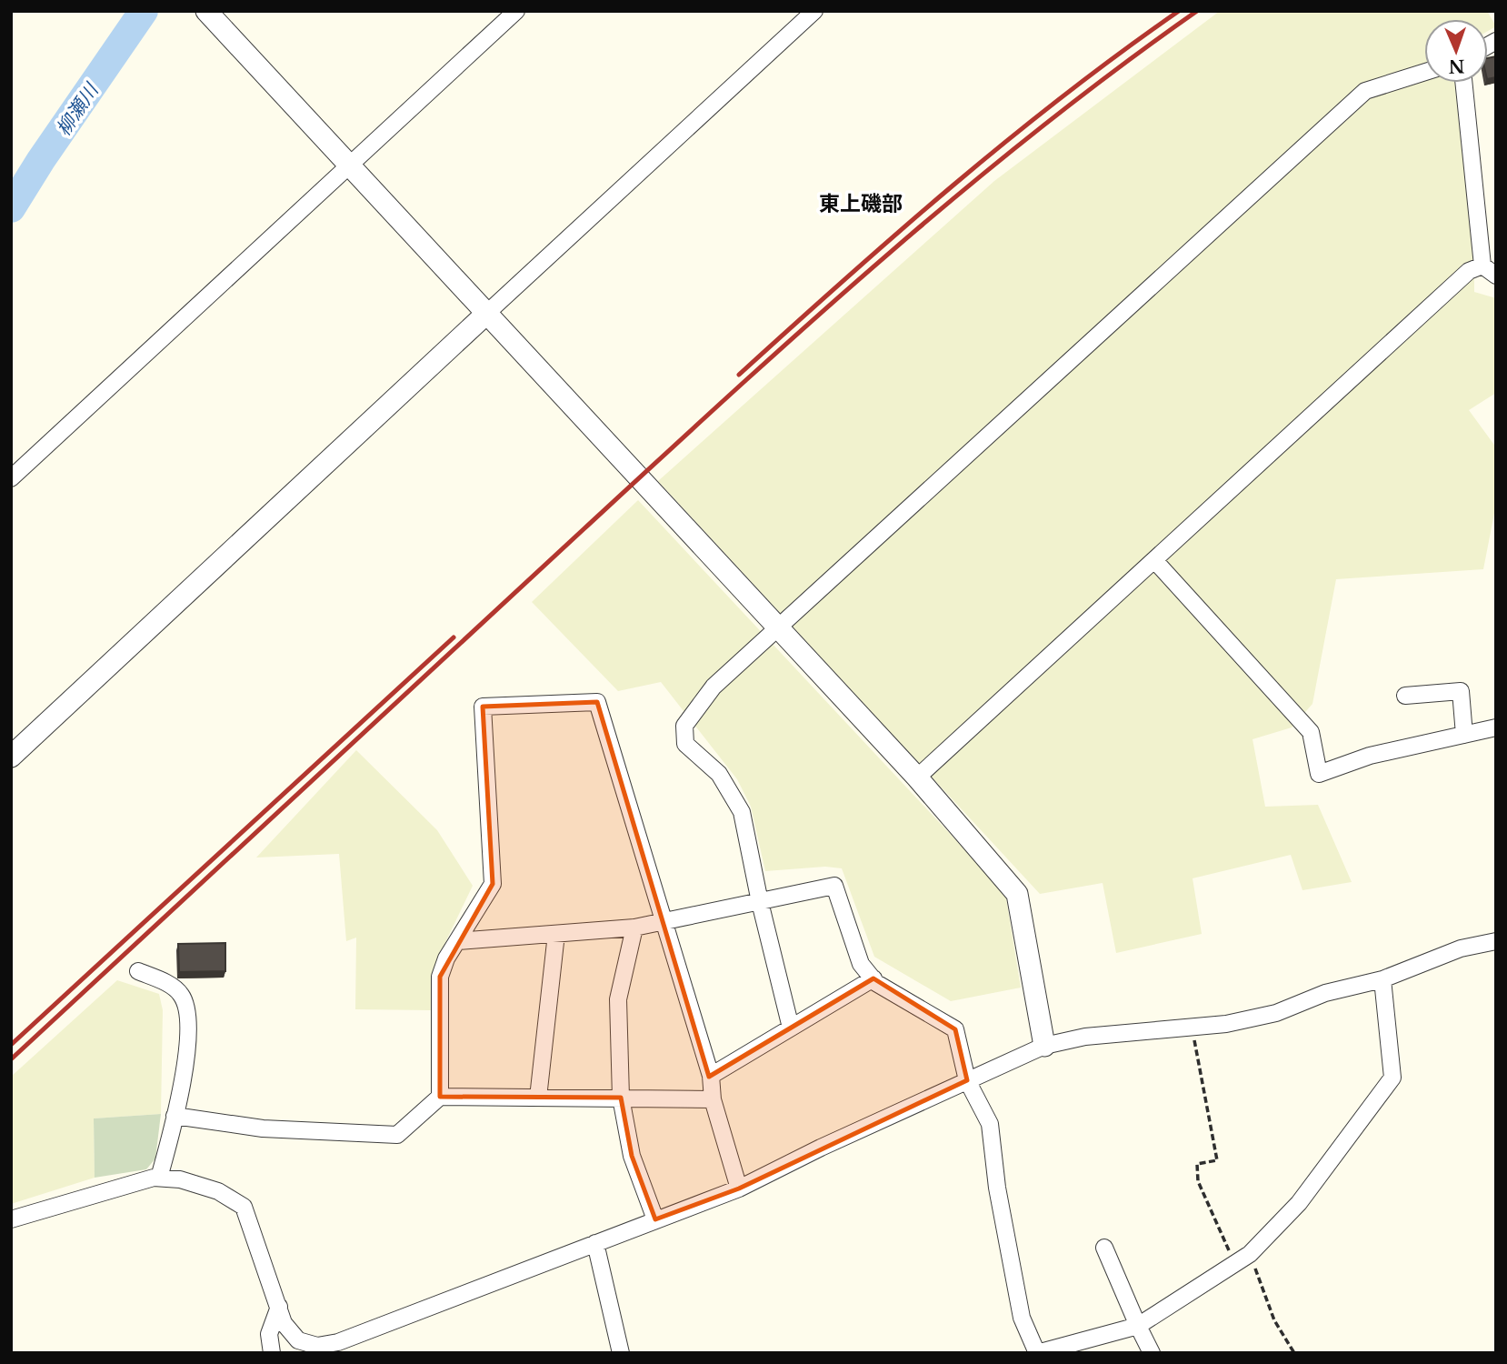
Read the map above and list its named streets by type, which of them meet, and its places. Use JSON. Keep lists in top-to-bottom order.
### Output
{
  "districts": ["東上磯部"],
  "water": ["柳瀬川"],
  "north": "bottom"
}
